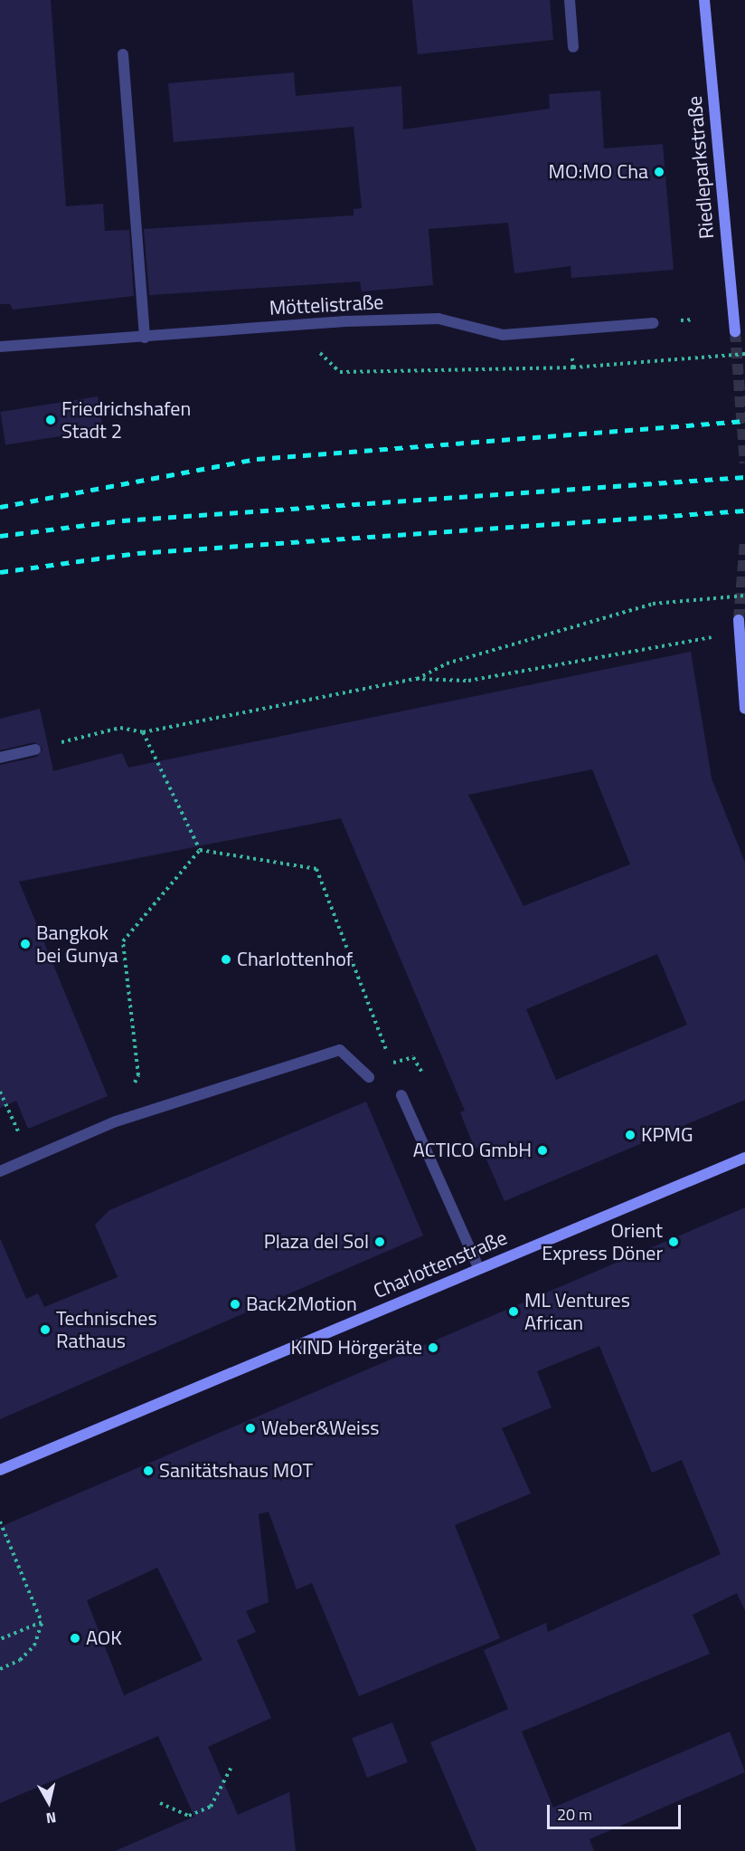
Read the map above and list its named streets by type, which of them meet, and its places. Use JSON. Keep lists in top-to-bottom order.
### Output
{
  "streets": {
    "street": ["Riedleparkstraße", "Möttelistraße", "Charlottenstraße"]
  },
  "places": [
    "MO:MO Cha",
    "Friedrichshafen Stadt 2",
    "Bangkok bei Gunya",
    "Charlottenhof",
    "KPMG",
    "ACTICO GmbH",
    "Plaza del Sol",
    "Orient Express Döner",
    "Back2Motion",
    "ML Ventures African",
    "Technisches Rathaus",
    "KIND Hörgeräte",
    "Weber&Weiss",
    "Sanitätshaus MOT",
    "AOK"
  ],
  "scale_bar": "20 m",
  "north": "bottom"
}
